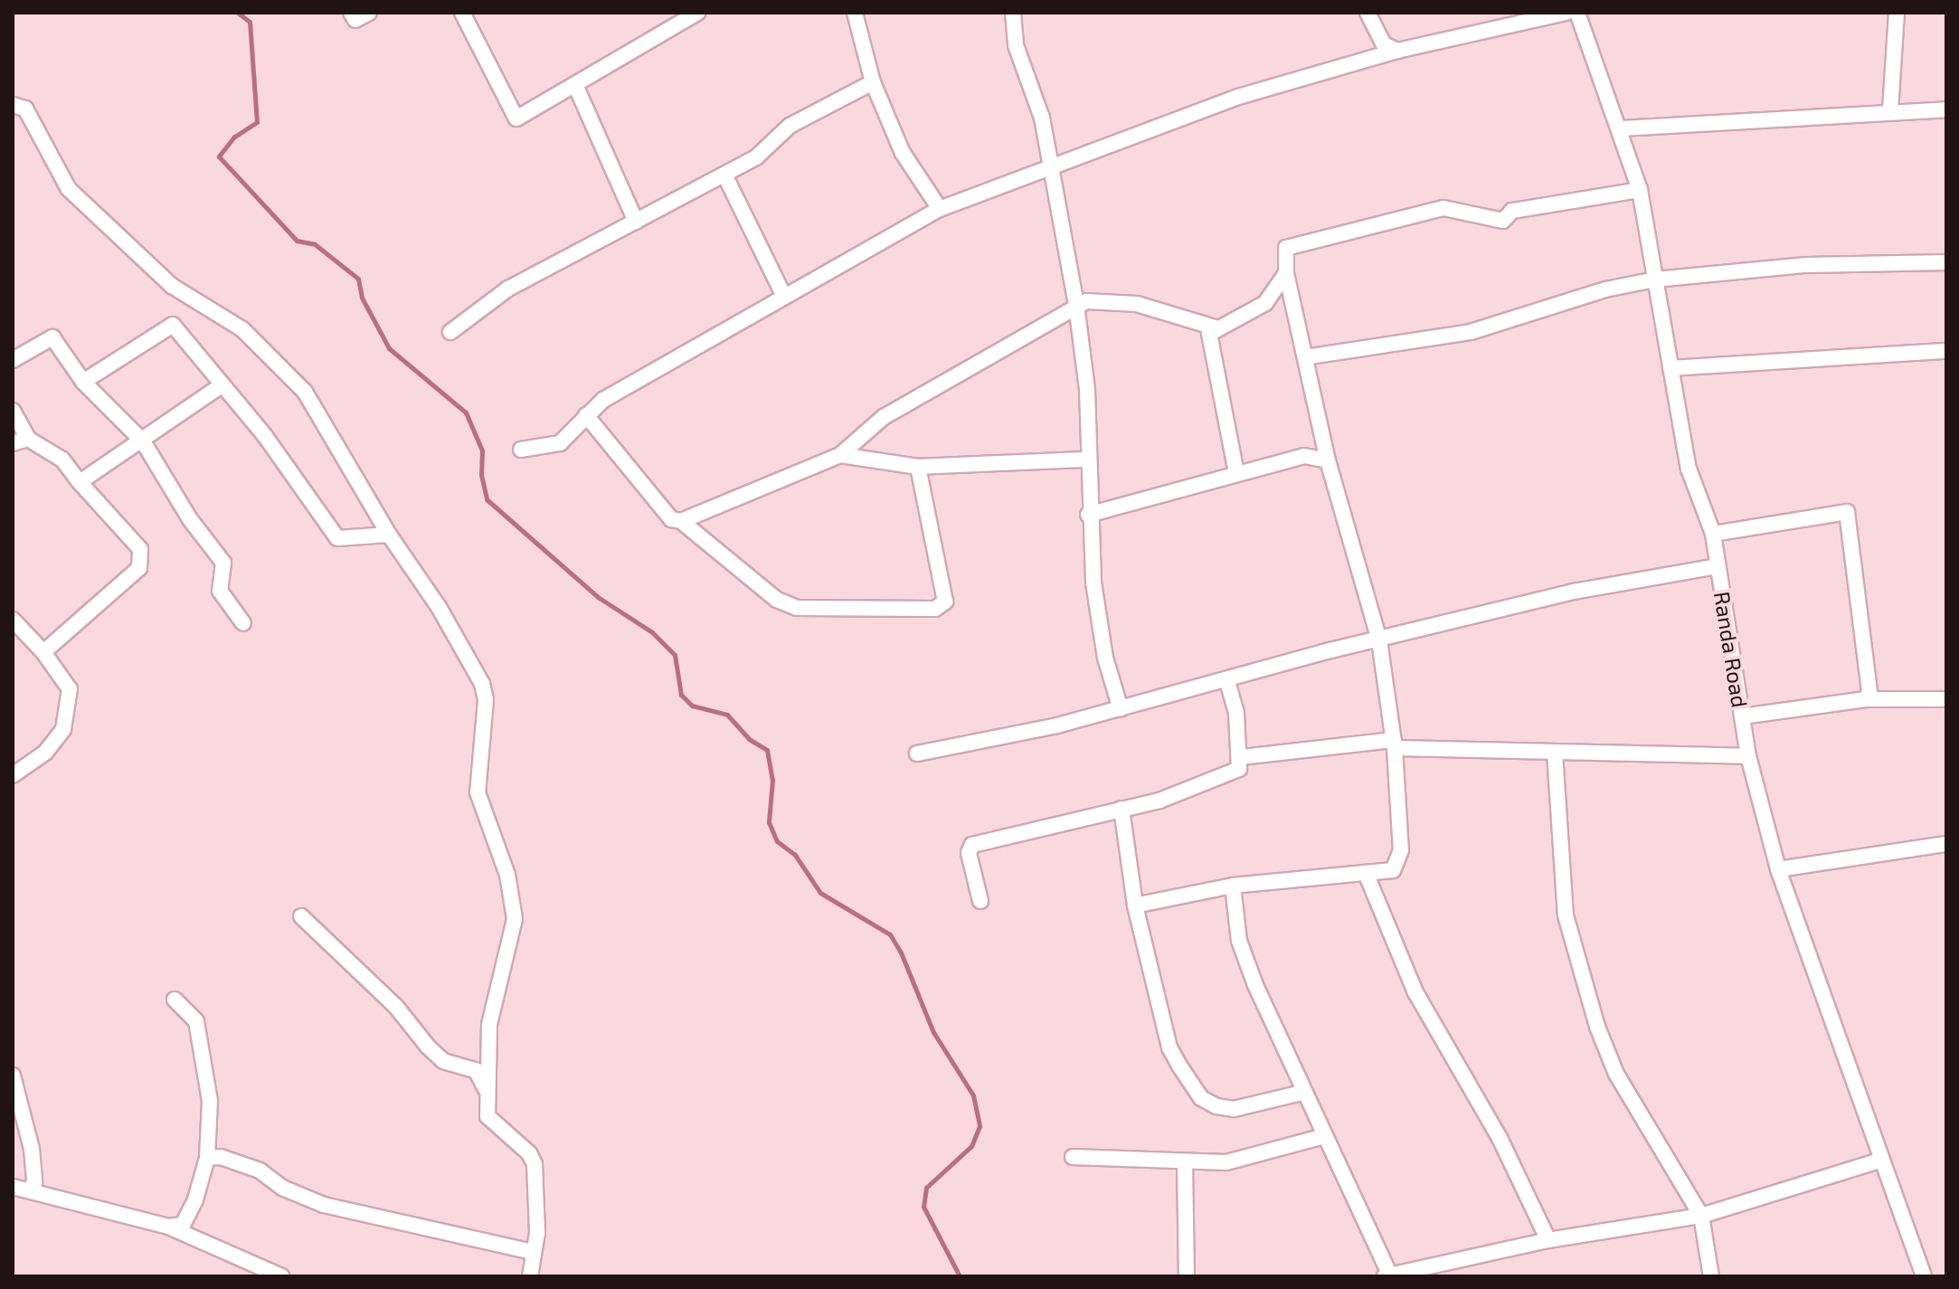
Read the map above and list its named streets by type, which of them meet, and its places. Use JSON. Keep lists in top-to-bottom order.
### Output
{
  "streets": {
    "street": ["Randa Road"]
  }
}
